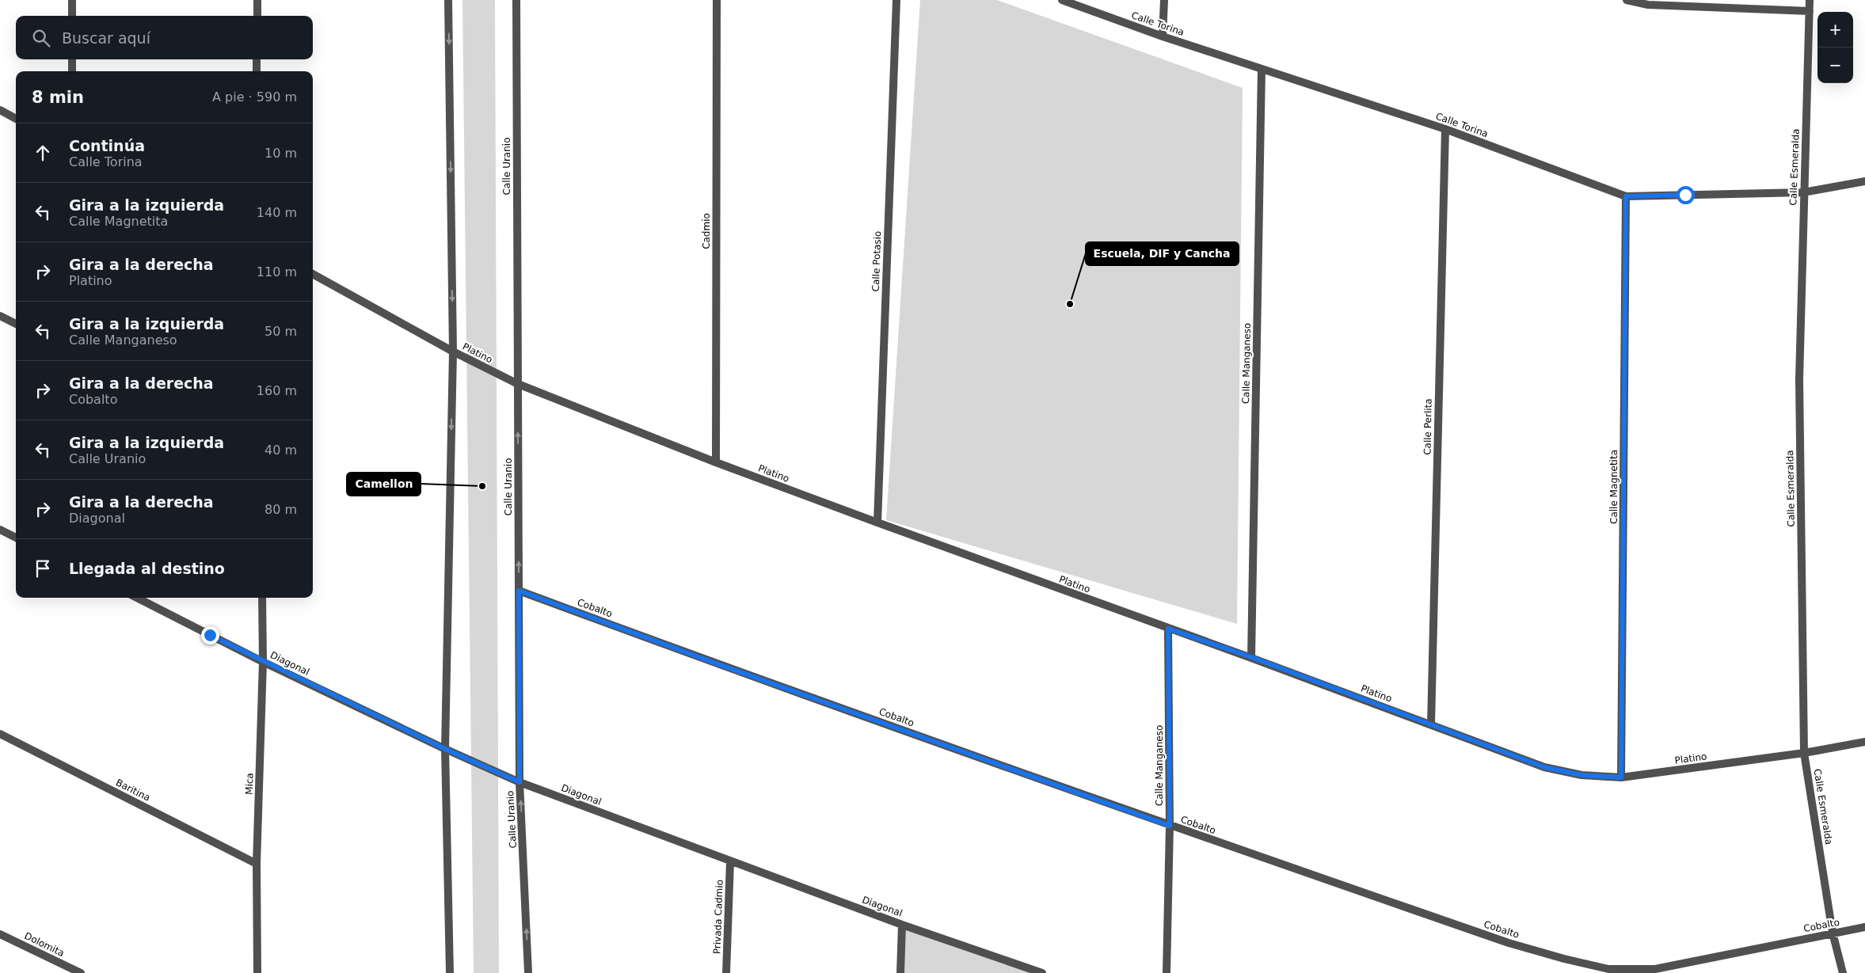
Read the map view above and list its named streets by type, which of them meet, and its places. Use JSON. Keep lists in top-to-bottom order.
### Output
{
  "streets": {
    "street": [
      "Calle Torina",
      "Calle Uranio",
      "Calle Esmeralda",
      "Cadmio",
      "Calle Potasio",
      "Platino",
      "Calle Manganeso",
      "Calle Perlita",
      "Calle Magnetita",
      "Cobalto",
      "Diagonal",
      "Mica",
      "Baritina",
      "Privada Cadmio",
      "Dolomita"
    ]
  },
  "crossings": [
    ["Calle Torina", "Calle Esmeralda"],
    ["Calle Torina", "Calle Manganeso"],
    ["Calle Torina", "Calle Perlita"],
    ["Calle Torina", "Calle Magnetita"],
    ["Calle Uranio", "Platino"],
    ["Calle Uranio", "Cobalto"],
    ["Calle Uranio", "Diagonal"],
    ["Calle Esmeralda", "Platino"],
    ["Calle Esmeralda", "Cobalto"],
    ["Cadmio", "Platino"],
    ["Calle Potasio", "Platino"],
    ["Platino", "Calle Manganeso"],
    ["Platino", "Calle Perlita"],
    ["Platino", "Calle Magnetita"],
    ["Calle Manganeso", "Cobalto"],
    ["Diagonal", "Mica"],
    ["Diagonal", "Privada Cadmio"],
    ["Mica", "Baritina"]
  ],
  "places": ["Escuela, DIF y Cancha", "Camellon"],
  "page": {
    "map_buttons": ["+", "−"],
    "search": "Buscar aquí",
    "heading": ["8 min", "A pie · 590 m"],
    "list": [
      ["Continúa", "Calle Torina", "10 m"],
      ["Gira a la izquierda", "Calle Magnetita", "140 m"],
      ["Gira a la derecha", "Platino", "110 m"],
      ["Gira a la izquierda", "Calle Manganeso", "50 m"],
      ["Gira a la derecha", "Cobalto", "160 m"],
      ["Gira a la izquierda", "Calle Uranio", "40 m"],
      ["Gira a la derecha", "Diagonal", "80 m"],
      "Llegada al destino"
    ]
  }
}
